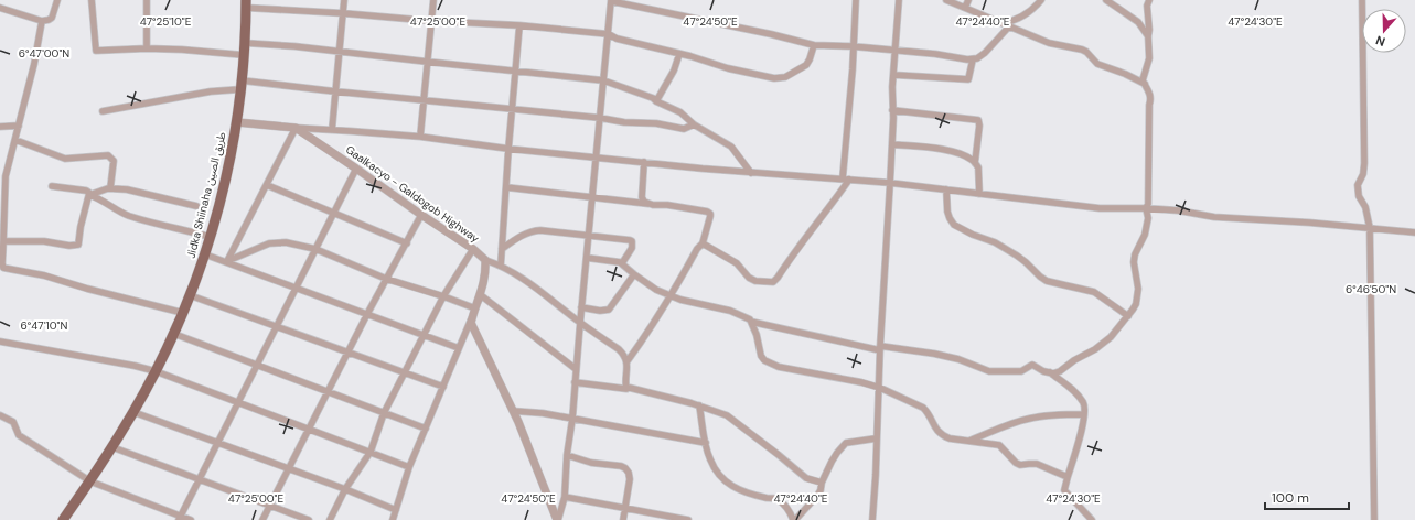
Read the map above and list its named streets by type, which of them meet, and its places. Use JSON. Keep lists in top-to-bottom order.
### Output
{
  "streets": {
    "main road": ["Jidka Shiinaha طريق الصين"],
    "street": ["Gaalkacyo - Galdogob Highway"]
  },
  "crossings": [
    ["Gaalkacyo - Galdogob Highway", "Jidka Shiinaha طريق الصين"]
  ],
  "scale_bar": "100 m",
  "north": "bottom",
  "coordinates": [
    "47°24'30\"E",
    "47°25'10\"E",
    "47°25'00\"E",
    "47°24'50\"E",
    "47°24'40\"E",
    "6°47'00\"N",
    "6°46'50\"N",
    "6°47'10\"N"
  ]
}
